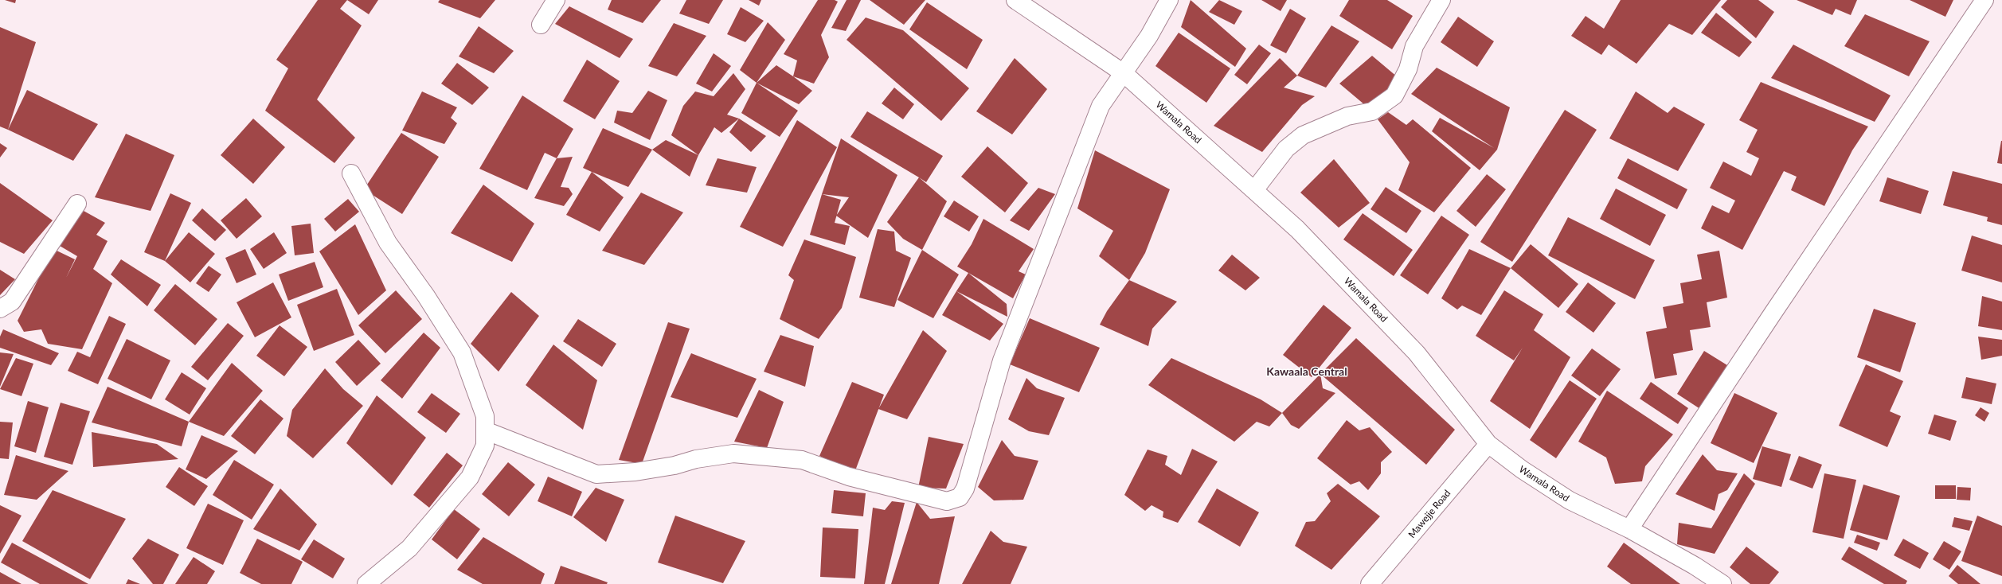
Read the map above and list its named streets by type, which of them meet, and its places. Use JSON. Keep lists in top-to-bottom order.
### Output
{
  "streets": {
    "street": ["Wamala Road", "Mawejje Road"]
  },
  "crossings": [
    ["Wamala Road", "Mawejje Road"]
  ],
  "districts": ["Kawaala Central"]
}
